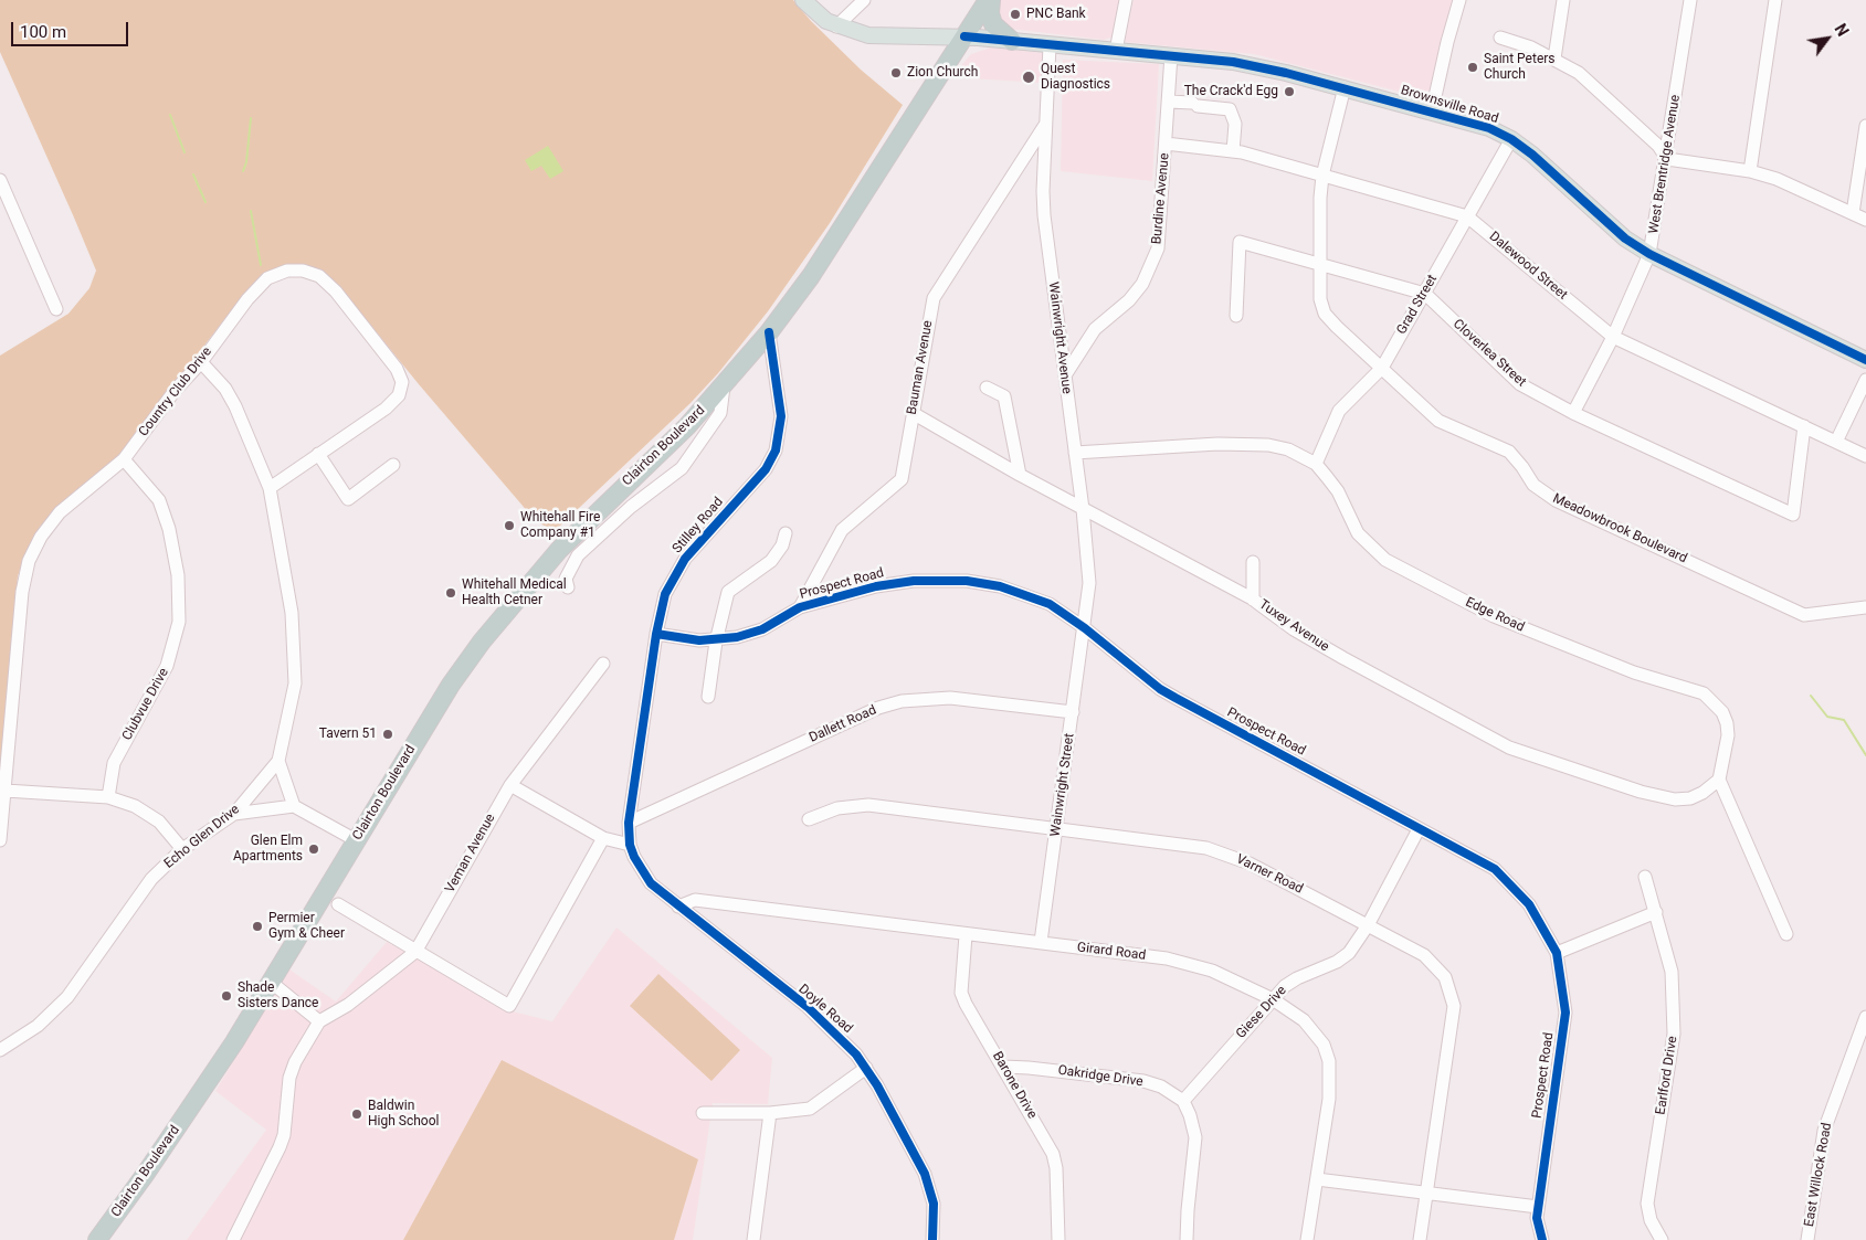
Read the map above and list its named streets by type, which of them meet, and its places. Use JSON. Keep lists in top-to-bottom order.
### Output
{
  "streets": {
    "highway": ["Clairton Boulevard"],
    "main road": ["Brownsville Road"],
    "street": [
      "West Brentridge Avenue",
      "Burdine Avenue",
      "Dalewood Street",
      "Grad Street",
      "Wainwright Avenue",
      "Cloverlea Street",
      "Bauman Avenue",
      "Country Club Drive",
      "Stilley Road",
      "Meadowbrook Boulevard",
      "Prospect Road",
      "Edge Road",
      "Tuxey Avenue",
      "Clubvue Drive",
      "Dallett Road",
      "Wainwright Street",
      "Echo Glen Drive",
      "Veman Avenue",
      "Varner Road",
      "Girard Road",
      "Doyle Road",
      "Giese Drive",
      "Earlford Drive",
      "Oakridge Drive",
      "Barone Drive",
      "East Willock Road"
    ]
  },
  "crossings": [
    ["Brownsville Road", "West Brentridge Avenue"],
    ["Brownsville Road", "Burdine Avenue"],
    ["Brownsville Road", "Grad Street"],
    ["Brownsville Road", "Wainwright Avenue"],
    ["Brownsville Road", "Clairton Boulevard"],
    ["Brownsville Road", "Meadowbrook Boulevard"],
    ["West Brentridge Avenue", "Dalewood Street"],
    ["West Brentridge Avenue", "Cloverlea Street"],
    ["Burdine Avenue", "Dalewood Street"],
    ["Burdine Avenue", "Wainwright Avenue"],
    ["Dalewood Street", "Grad Street"],
    ["Dalewood Street", "Cloverlea Street"],
    ["Dalewood Street", "Meadowbrook Boulevard"],
    ["Grad Street", "Cloverlea Street"],
    ["Grad Street", "Meadowbrook Boulevard"],
    ["Grad Street", "Edge Road"],
    ["Wainwright Avenue", "Bauman Avenue"],
    ["Wainwright Avenue", "Prospect Road"],
    ["Wainwright Avenue", "Edge Road"],
    ["Wainwright Avenue", "Tuxey Avenue"],
    ["Wainwright Avenue", "Wainwright Street"],
    ["Cloverlea Street", "Meadowbrook Boulevard"],
    ["Bauman Avenue", "Prospect Road"],
    ["Bauman Avenue", "Tuxey Avenue"],
    ["Country Club Drive", "Clubvue Drive"],
    ["Country Club Drive", "Echo Glen Drive"],
    ["Clairton Boulevard", "Stilley Road"],
    ["Stilley Road", "Prospect Road"],
    ["Stilley Road", "Dallett Road"],
    ["Stilley Road", "Doyle Road"],
    ["Prospect Road", "Wainwright Street"],
    ["Prospect Road", "Giese Drive"],
    ["Edge Road", "Tuxey Avenue"],
    ["Dallett Road", "Wainwright Street"],
    ["Wainwright Street", "Varner Road"],
    ["Wainwright Street", "Girard Road"],
    ["Varner Road", "Giese Drive"],
    ["Girard Road", "Doyle Road"],
    ["Girard Road", "Giese Drive"],
    ["Girard Road", "Barone Drive"],
    ["Giese Drive", "Oakridge Drive"],
    ["Oakridge Drive", "Barone Drive"]
  ],
  "places": [
    "PNC Bank",
    "Saint Peters Church",
    "Zion Church",
    "Quest Diagnostics",
    "The Crack'd Egg",
    "Whitehall Fire Company #1",
    "Whitehall Medical Health Cetner",
    "Tavern 51",
    "Glen Elm Apartments",
    "Permier Gym & Cheer",
    "Shade Sisters Dance",
    "Baldwin High School"
  ],
  "scale_bar": "100 m",
  "north": "top right"
}
